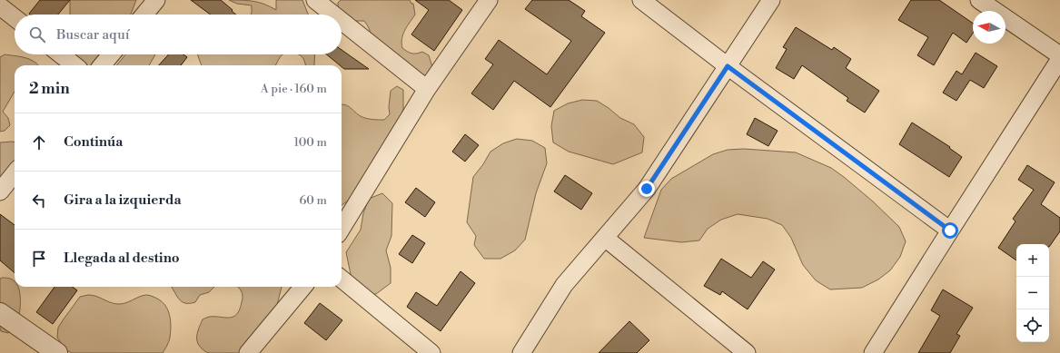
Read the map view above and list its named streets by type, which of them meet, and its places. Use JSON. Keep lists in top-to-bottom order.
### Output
{
  "north": "left",
  "page": {
    "search": "Buscar aquí",
    "heading": ["2 min", "A pie · 160 m"],
    "list": [
      ["Continúa", "100 m"],
      ["Gira a la izquierda", "60 m"],
      "Llegada al destino"
    ],
    "map_buttons": ["+", "−"]
  }
}
